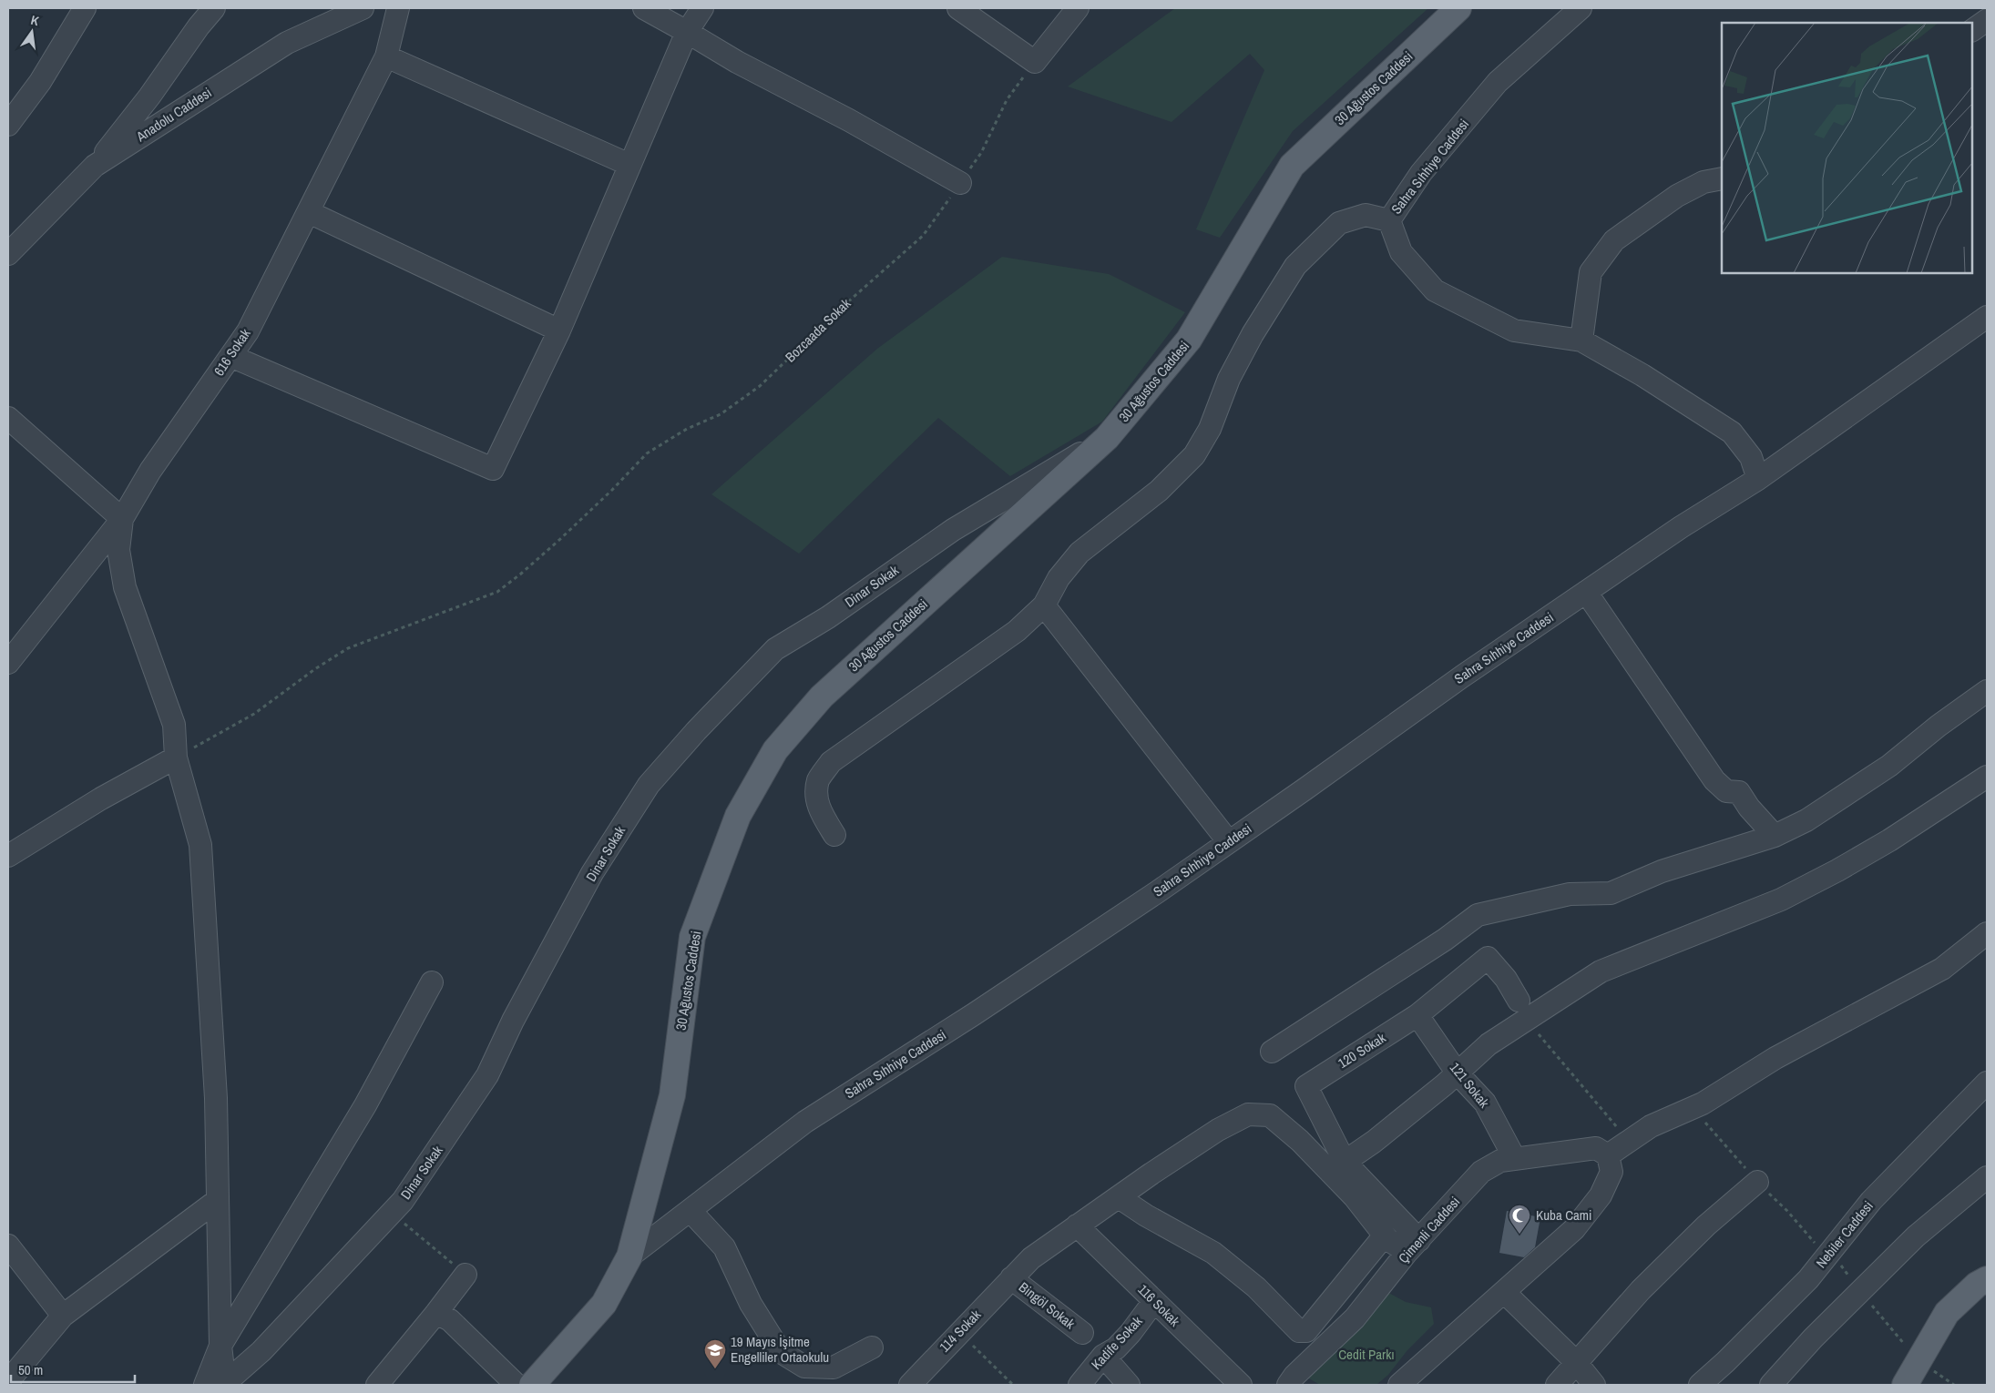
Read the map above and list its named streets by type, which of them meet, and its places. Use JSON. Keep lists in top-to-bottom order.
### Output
{
  "streets": {
    "main road": ["30 Ağustos Caddesi"],
    "street": [
      "Anadolu Caddesi",
      "Sahra Sıhhiye Caddesi",
      "616 Sokak",
      "Dinar Sokak",
      "120 Sokak",
      "121 Sokak",
      "Çimenli Caddesi",
      "Nebiler Caddesi",
      "Bingöl Sokak",
      "116 Sokak",
      "114 Sokak",
      "Kadife Sokak"
    ],
    "path": ["Bozcaada Sokak"]
  },
  "crossings": [
    ["30 Ağustos Caddesi", "Sahra Sıhhiye Caddesi"],
    ["30 Ağustos Caddesi", "Dinar Sokak"],
    ["120 Sokak", "121 Sokak"],
    ["121 Sokak", "Çimenli Caddesi"],
    ["Çimenli Caddesi", "114 Sokak"],
    ["Bingöl Sokak", "114 Sokak"],
    ["116 Sokak", "114 Sokak"],
    ["116 Sokak", "Kadife Sokak"]
  ],
  "parks": ["Cedit Parkı"],
  "places": {
    "mosque": ["Kuba Cami"],
    "school or university": ["19 Mayıs İşitme Engelliler Ortaokulu"]
  },
  "scale_bar": "50 m",
  "north": "top"
}
